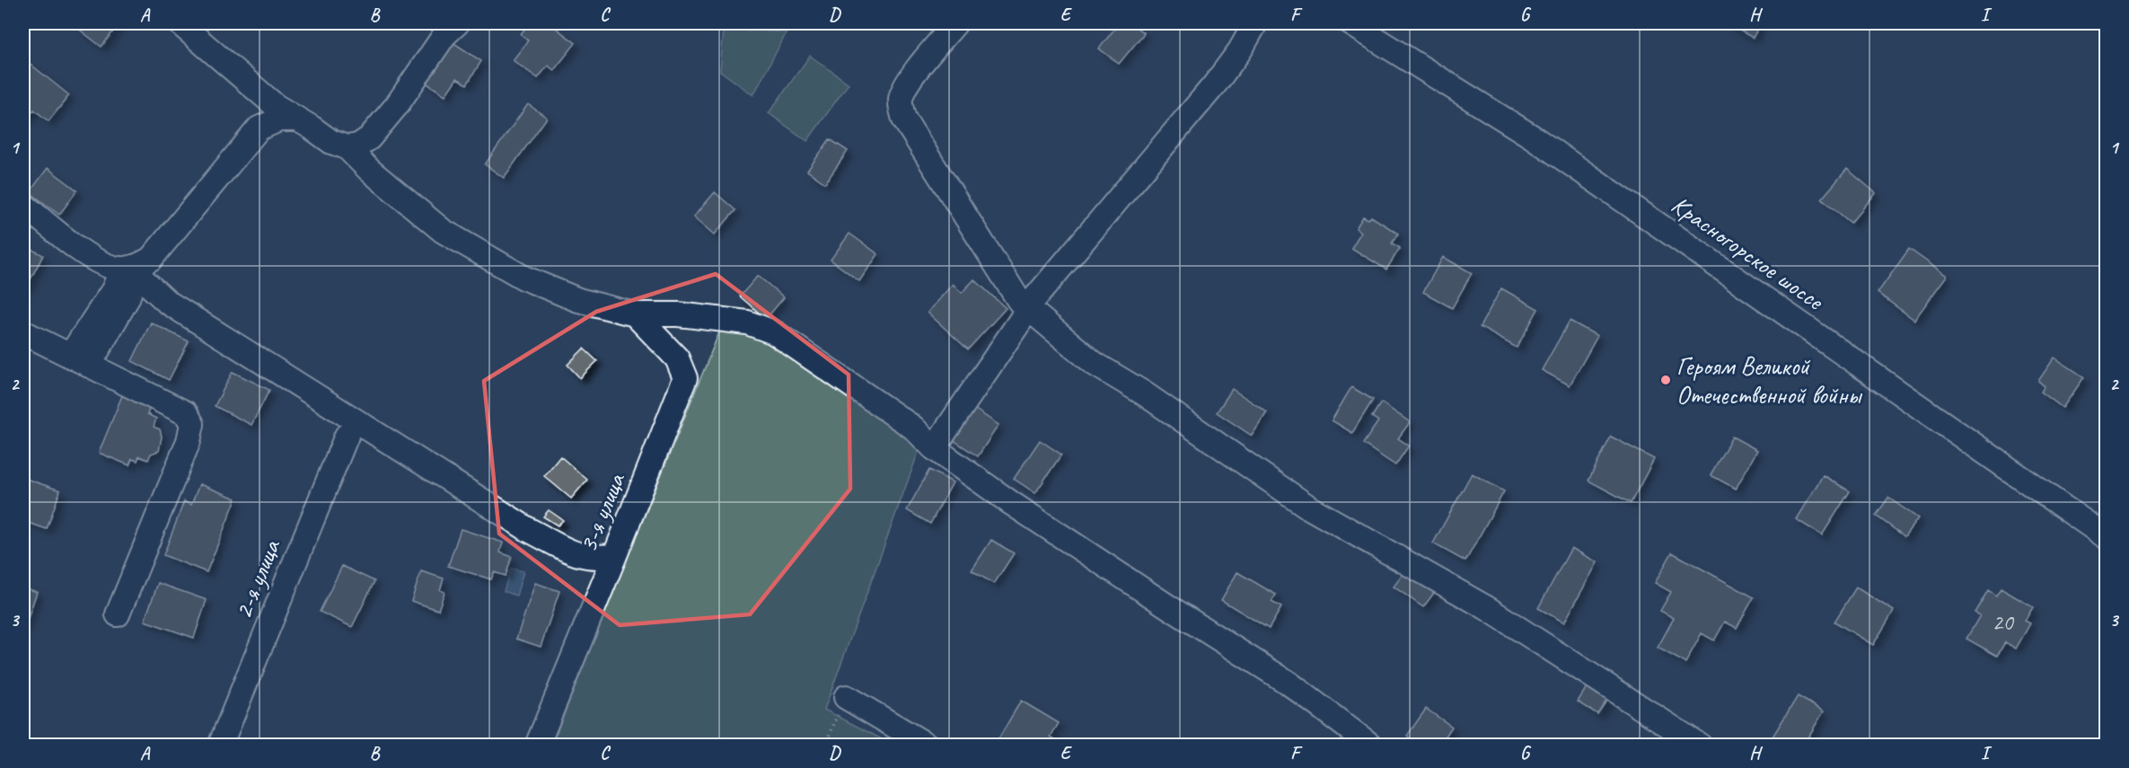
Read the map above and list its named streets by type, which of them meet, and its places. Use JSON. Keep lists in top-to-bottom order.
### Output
{
  "streets": {
    "street": ["Красногорское шоссе", "3-я улица", "2-я улица"]
  },
  "places": ["Героям Великой Отечественной войны"],
  "house_numbers": ["20"],
  "grid": {
    "columns": [
      "A",
      "B",
      "C",
      "D",
      "E",
      "F",
      "G",
      "H",
      "I"
    ],
    "rows": ["1", "2", "3"]
  }
}
